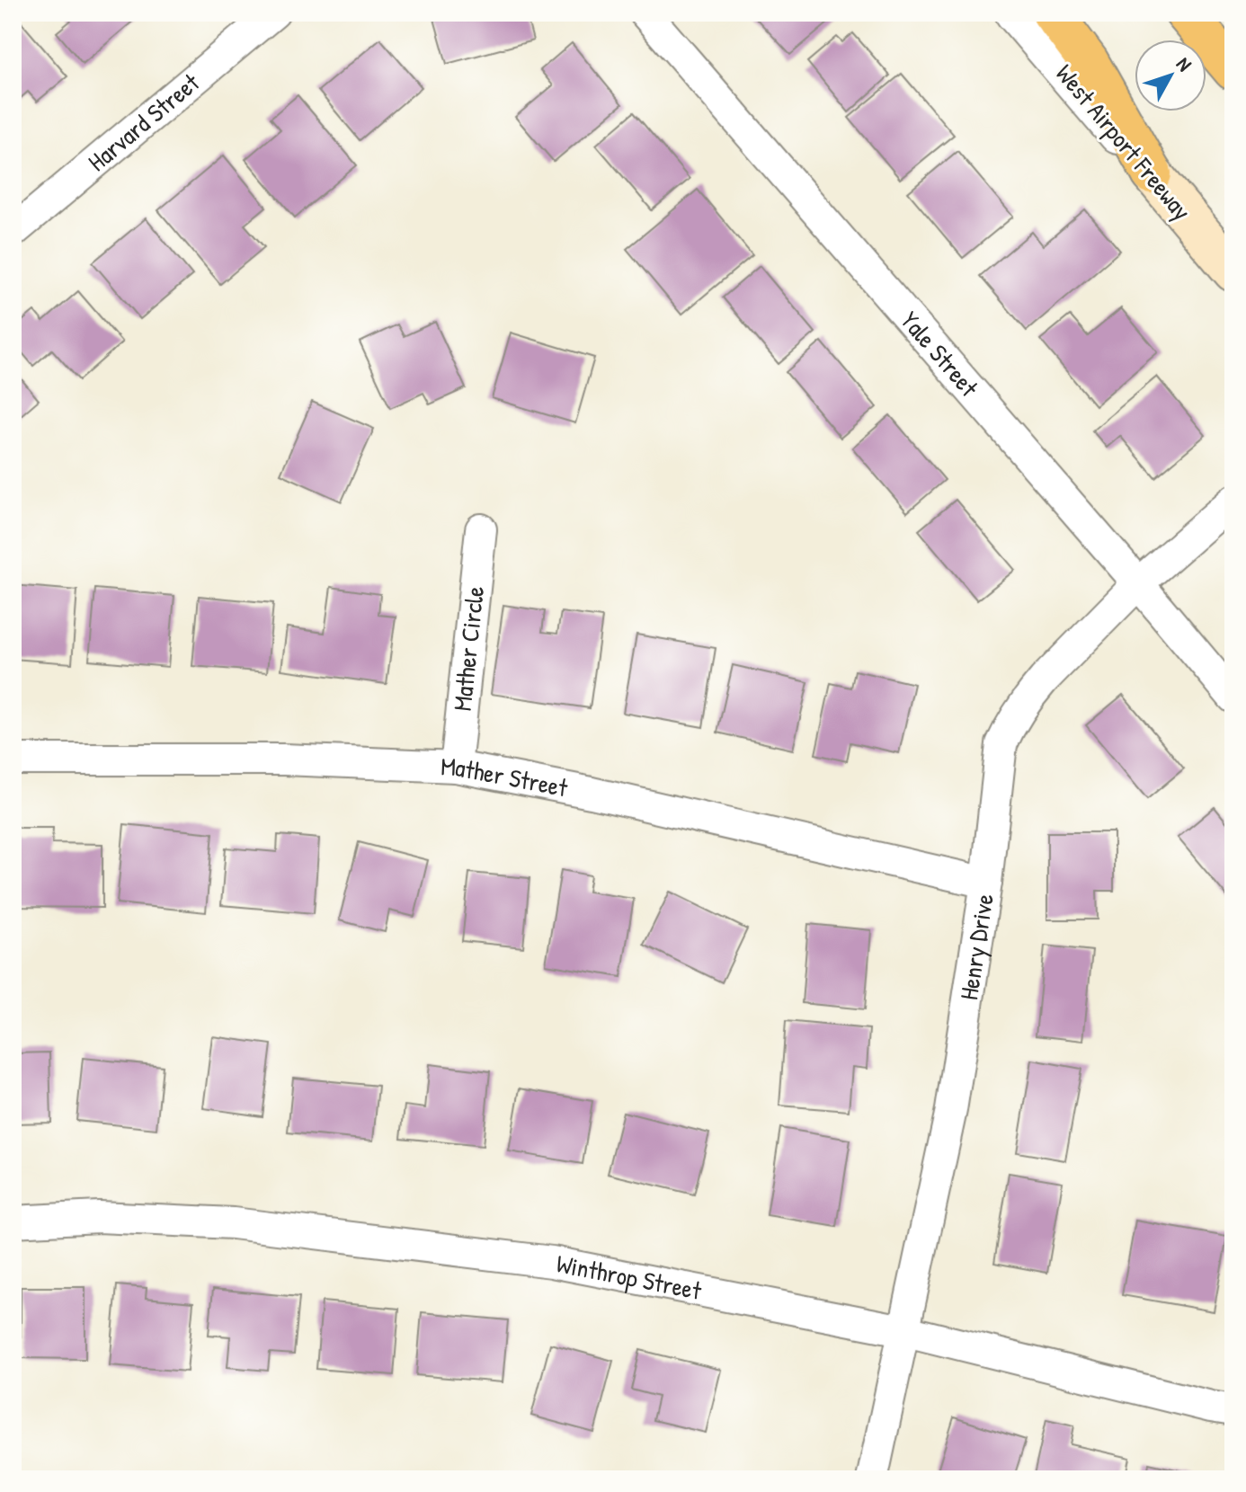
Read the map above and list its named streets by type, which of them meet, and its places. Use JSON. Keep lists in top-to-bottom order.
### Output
{
  "streets": {
    "main road": ["West Airport Freeway"],
    "street": [
      "Harvard Street",
      "Yale Street",
      "Mather Circle",
      "Mather Street",
      "Henry Drive",
      "Winthrop Street"
    ]
  },
  "crossings": [
    ["Yale Street", "Henry Drive"],
    ["Mather Circle", "Mather Street"],
    ["Mather Street", "Henry Drive"],
    ["Henry Drive", "Winthrop Street"]
  ],
  "north": "top right"
}
